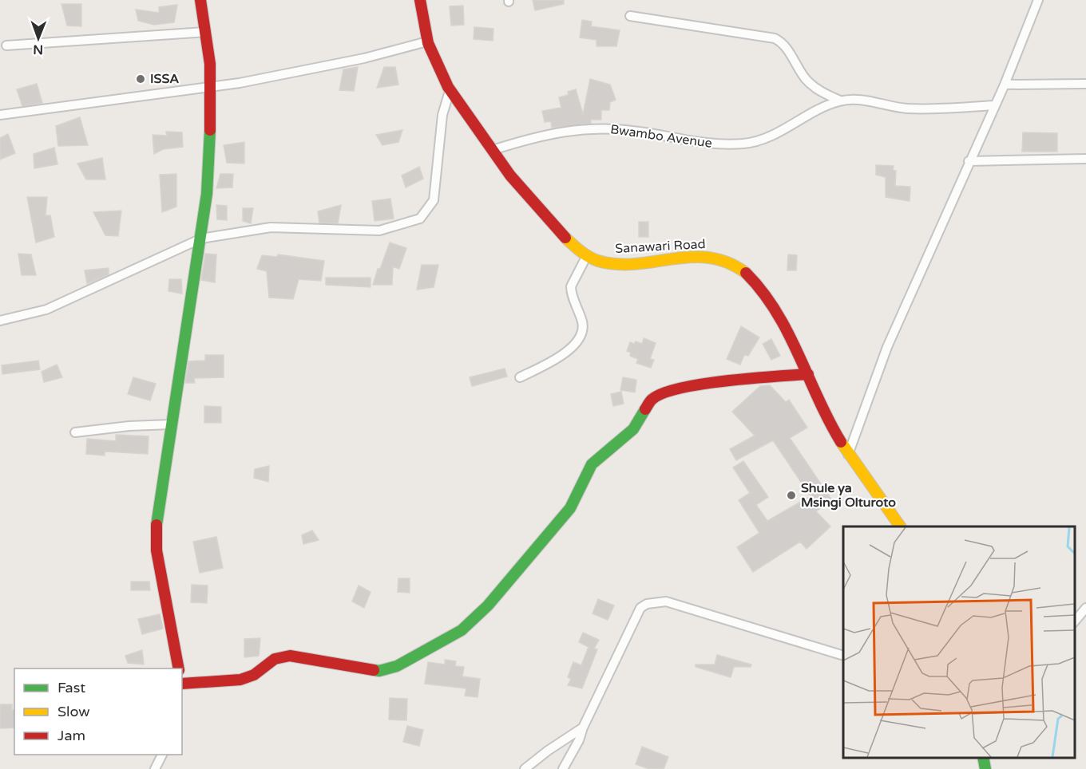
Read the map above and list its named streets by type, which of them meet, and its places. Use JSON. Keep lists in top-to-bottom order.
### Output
{
  "streets": {
    "street": ["Bwambo Avenue", "Sanawari Road"]
  },
  "crossings": [
    ["Bwambo Avenue", "Sanawari Road"]
  ],
  "places": ["ISSA", "Shule ya Msingi Olturoto"],
  "legend": ["Fast", "Slow", "Jam"],
  "north": "bottom"
}
